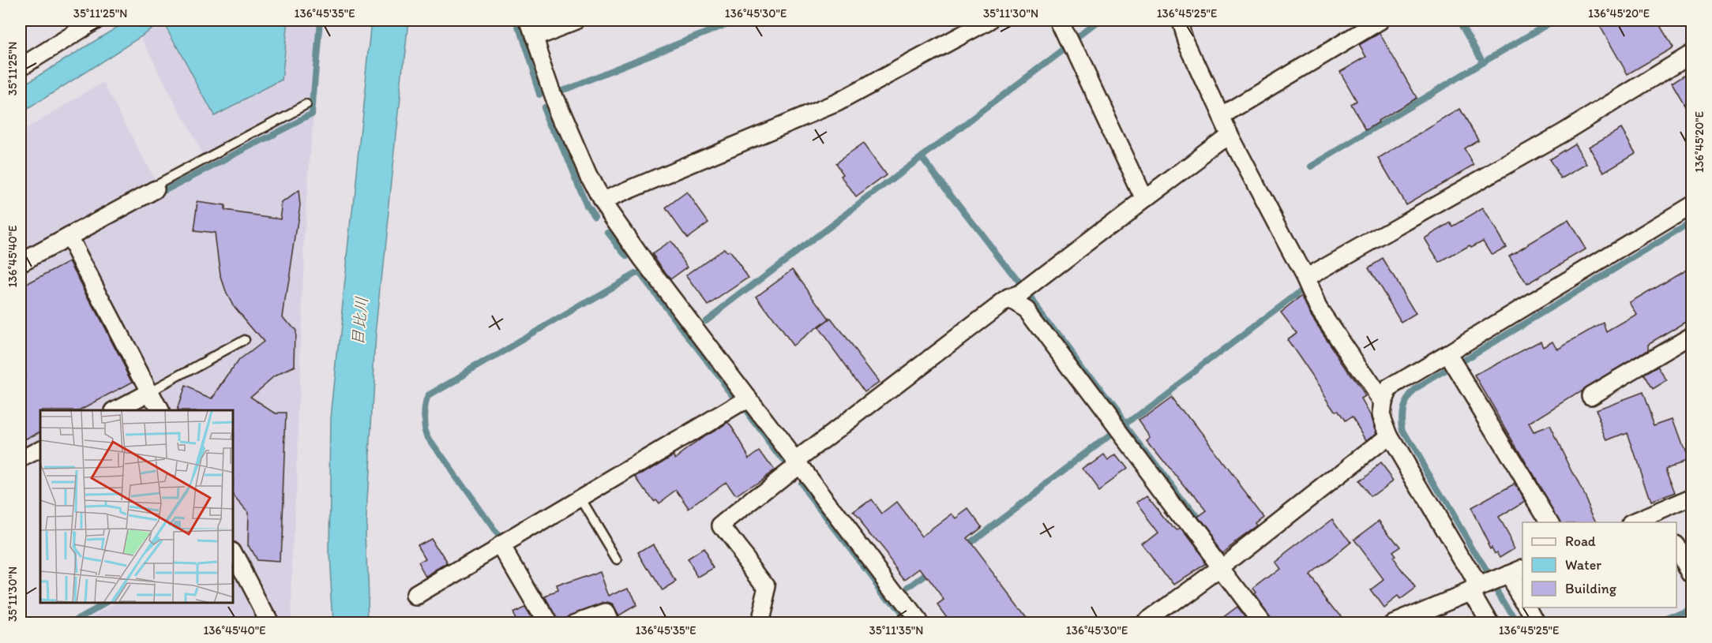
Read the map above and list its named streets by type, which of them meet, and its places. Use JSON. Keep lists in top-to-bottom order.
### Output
{
  "water": ["目比川"],
  "legend": ["Road", "Water", "Building"],
  "coordinates": [
    "35°11'25\"N",
    "136°45'35\"E",
    "136°45'30\"E",
    "35°11'30\"N",
    "136°45'25\"E",
    "136°45'20\"E",
    "136°45'40\"E",
    "35°11'35\"N"
  ]
}
